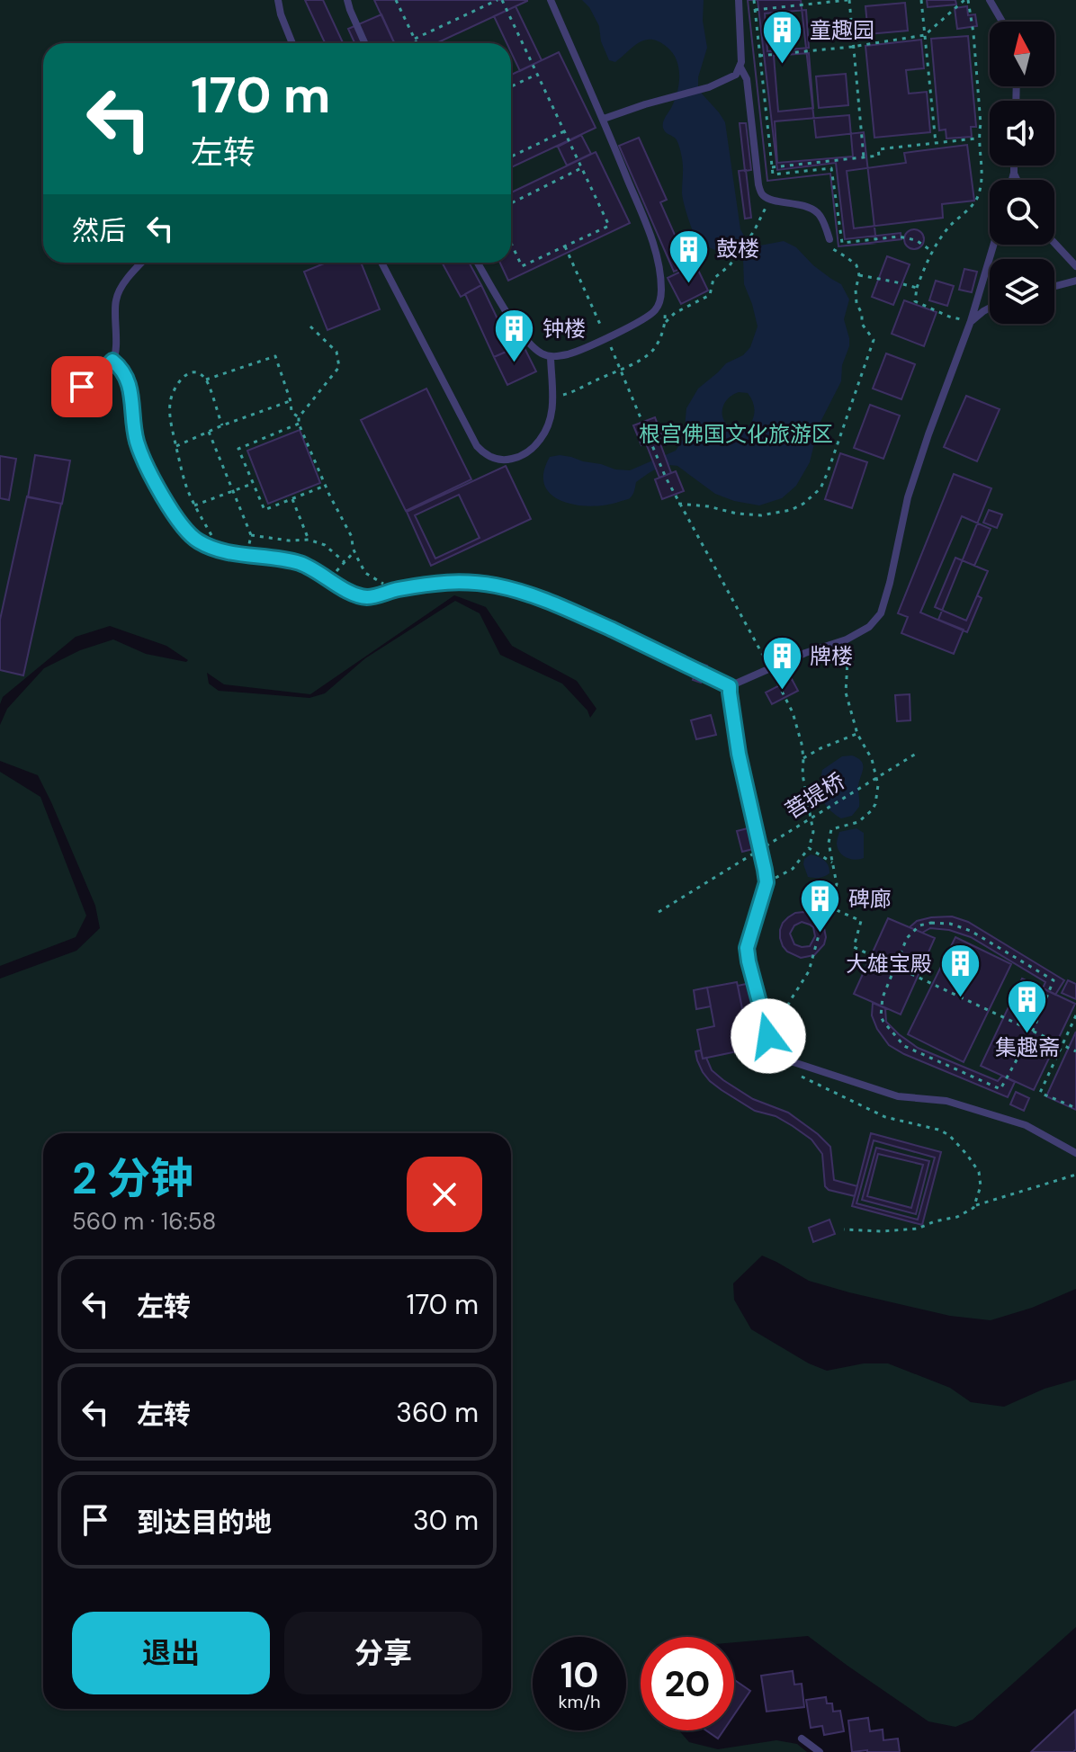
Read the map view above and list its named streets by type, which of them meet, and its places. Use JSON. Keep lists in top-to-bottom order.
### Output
{
  "streets": {
    "path": ["菩提桥"]
  },
  "parks": ["根宫佛国文化旅游区"],
  "places": {
    "building": [
      "童趣园",
      "鼓楼",
      "钟楼",
      "牌楼",
      "碑廊",
      "大雄宝殿",
      "集趣斋"
    ]
  },
  "north": "top",
  "page": {
    "turn": ["170 m", "左转"],
    "then": "然后",
    "heading": ["2 分钟", "560 m · 16:58"],
    "list": [
      {
        "name": "左转",
        "value": "170 m"
      },
      {
        "name": "左转",
        "value": "360 m"
      },
      {
        "name": "到达目的地",
        "value": "30 m"
      }
    ],
    "buttons": ["退出", "分享"],
    "speed": "10 km/h",
    "limit": "20"
  }
}
